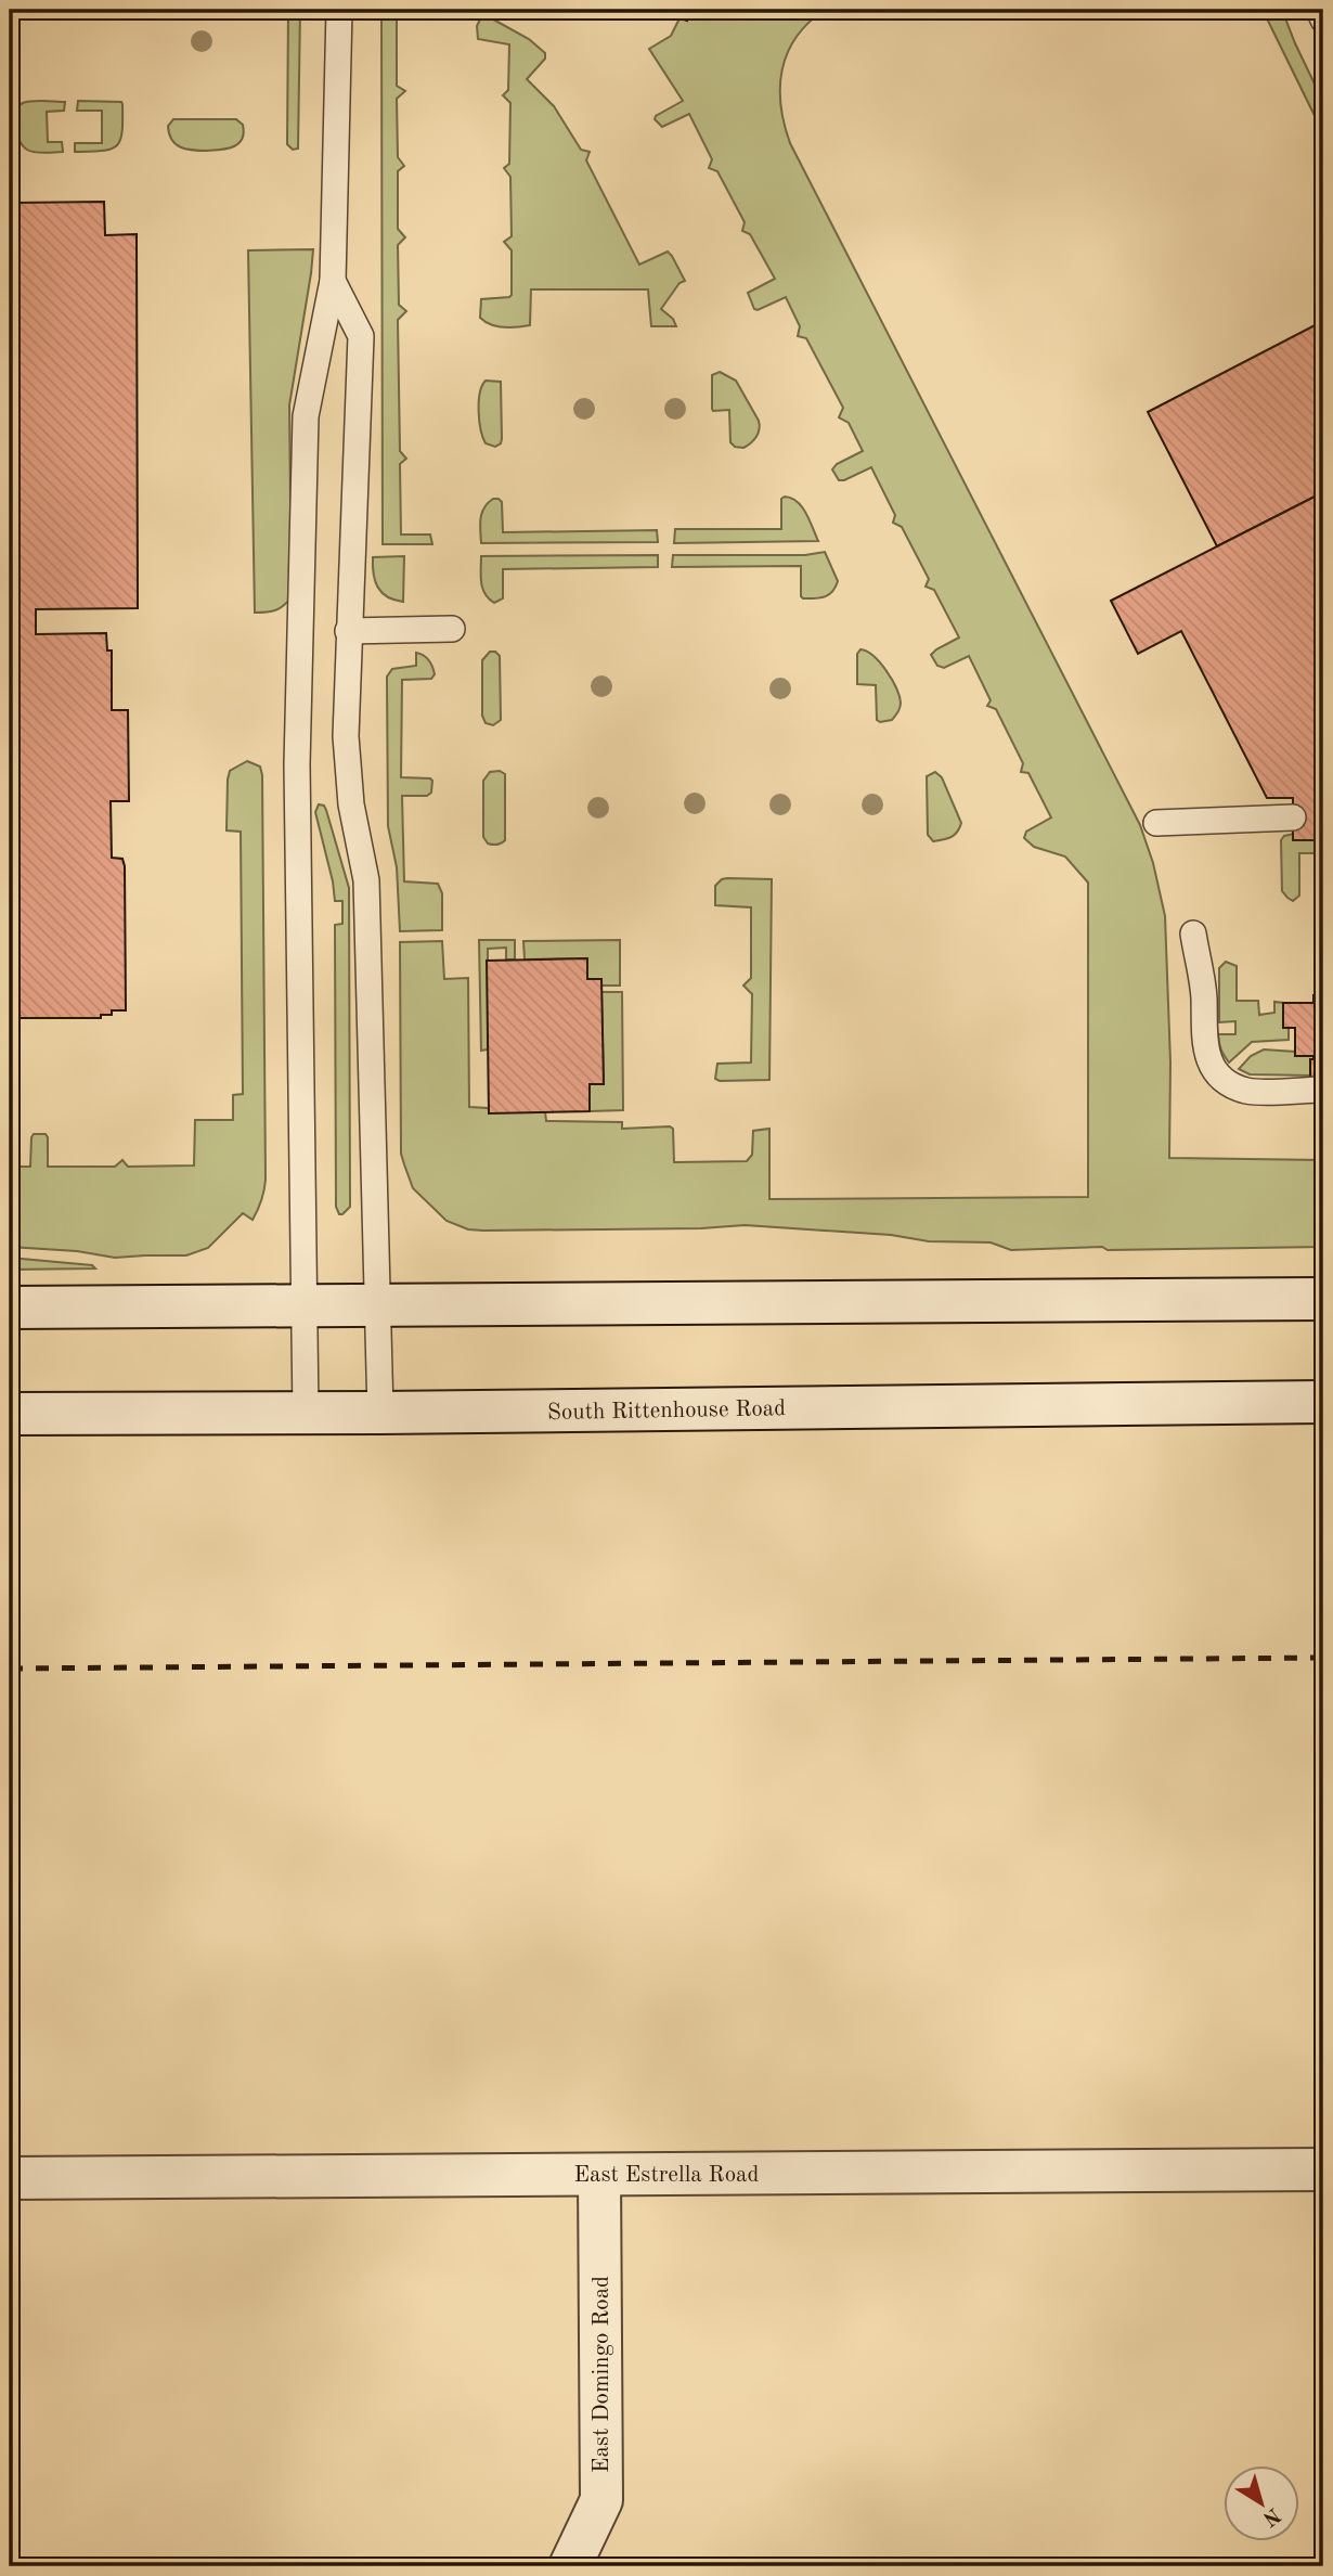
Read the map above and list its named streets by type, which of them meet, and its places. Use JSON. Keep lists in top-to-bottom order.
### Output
{
  "streets": {
    "main road": ["South Rittenhouse Road", "East Estrella Road", "East Domingo Road"]
  },
  "crossings": [
    ["East Estrella Road", "East Domingo Road"]
  ],
  "north": "bottom right"
}
